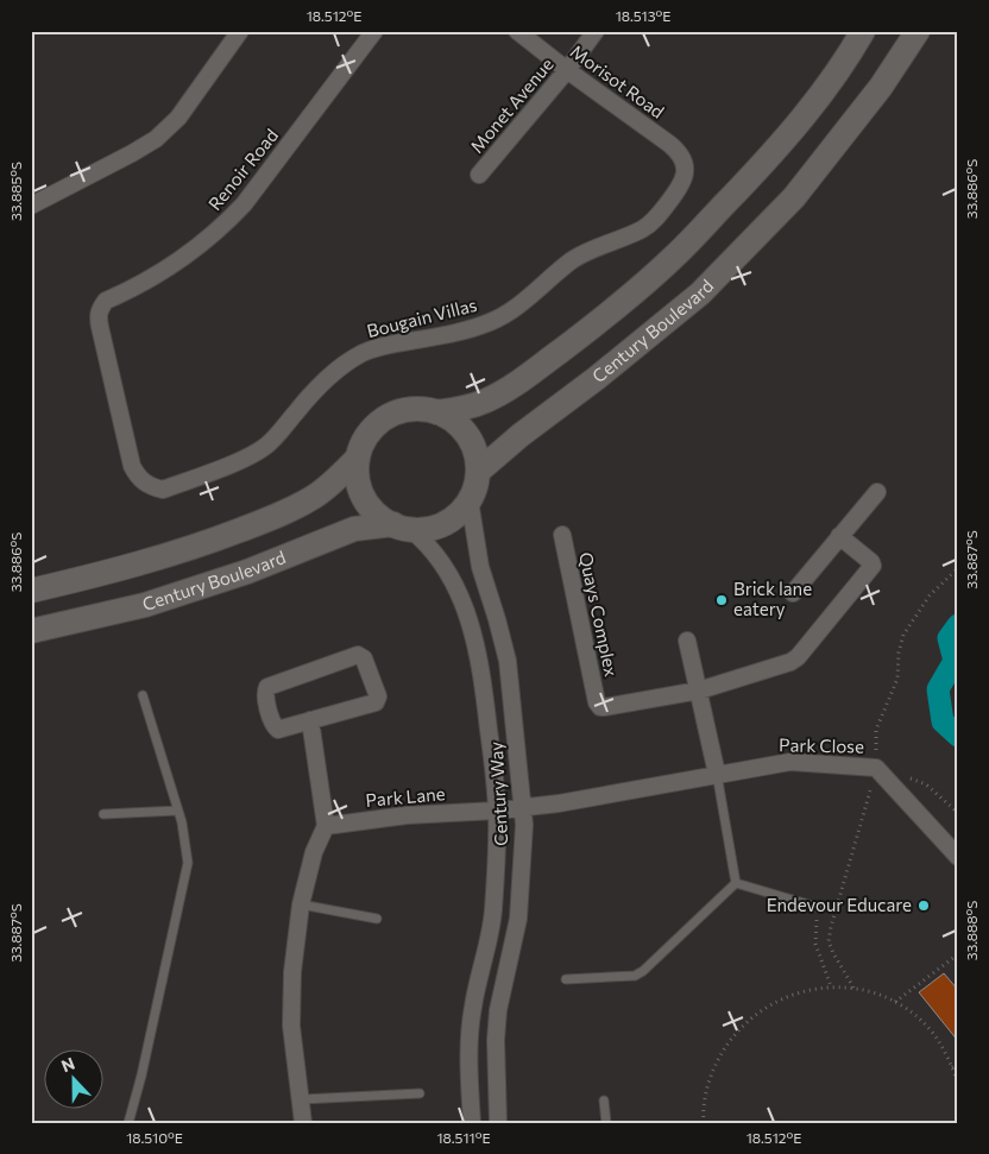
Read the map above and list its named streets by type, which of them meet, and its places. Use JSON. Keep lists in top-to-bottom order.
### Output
{
  "streets": {
    "main road": ["Century Boulevard"],
    "street": [
      "Morisot Road",
      "Monet Avenue",
      "Renoir Road",
      "Bougain Villas",
      "Quays Complex",
      "Park Close",
      "Century Way",
      "Park Lane"
    ]
  },
  "crossings": [
    ["Morisot Road", "Monet Avenue"],
    ["Morisot Road", "Bougain Villas"],
    ["Renoir Road", "Bougain Villas"],
    ["Century Boulevard", "Century Way"],
    ["Park Close", "Park Lane"],
    ["Century Way", "Park Lane"]
  ],
  "places": ["Brick lane eatery", "Endevour Educare"],
  "north": "top",
  "coordinates": [
    "18.512°E",
    "18.513°E",
    "33.886°S",
    "33.885°S",
    "33.887°S",
    "33.888°S",
    "18.510°E",
    "18.511°E"
  ]
}
